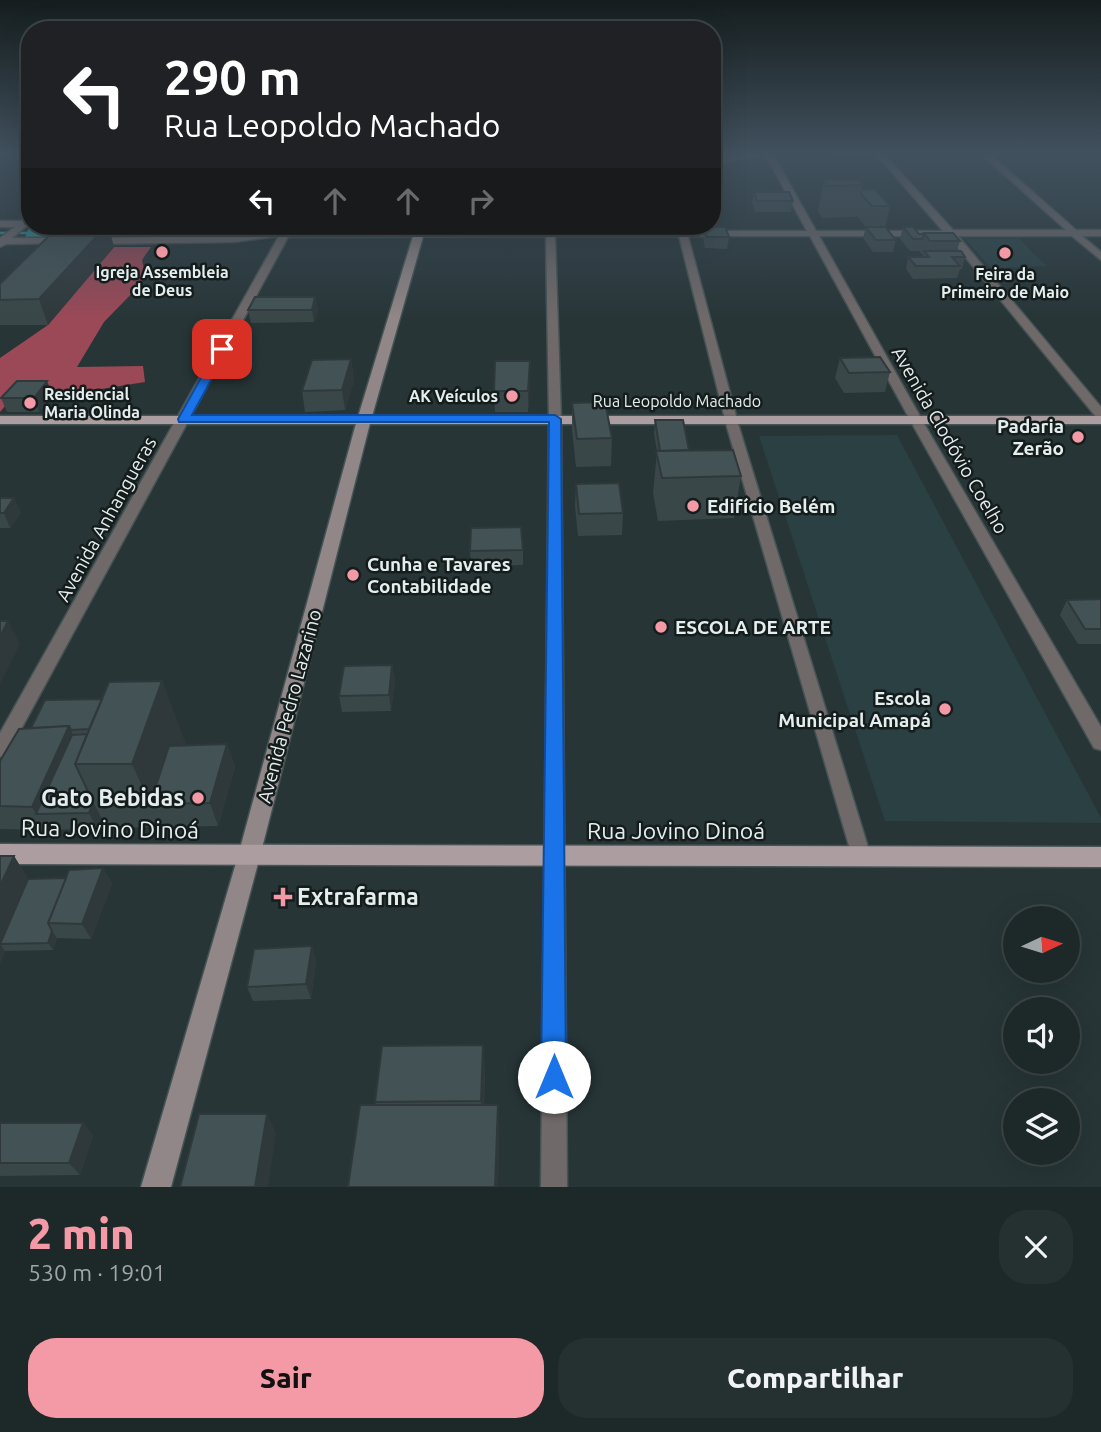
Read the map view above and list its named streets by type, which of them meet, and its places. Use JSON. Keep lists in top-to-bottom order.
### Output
{
  "streets": {
    "main road": ["Rua Leopoldo Machado", "Avenida Pedro Lazarino", "Rua Jovino Dinoá"],
    "street": ["Avenida Clodóvio Coelho", "Avenida Anhangueras"]
  },
  "crossings": [
    ["Rua Leopoldo Machado", "Avenida Clodóvio Coelho"],
    ["Rua Leopoldo Machado", "Avenida Anhangueras"],
    ["Rua Leopoldo Machado", "Avenida Pedro Lazarino"],
    ["Avenida Pedro Lazarino", "Rua Jovino Dinoá"]
  ],
  "places": {
    "other": [
      "Igreja Assembleia de Deus",
      "Feira da Primeiro de Maio",
      "AK Veículos",
      "Residencial Maria Olinda",
      "Padaria Zerão",
      "Edifício Belém",
      "Cunha e Tavares Contabilidade",
      "ESCOLA DE ARTE",
      "Escola Municipal Amapá",
      "Gato Bebidas"
    ],
    "health": ["Extrafarma"]
  },
  "north": "right",
  "page": {
    "turn": ["290 m", "Rua Leopoldo Machado"],
    "heading": ["2 min", "530 m · 19:01"],
    "buttons": ["Sair", "Compartilhar"]
  }
}
